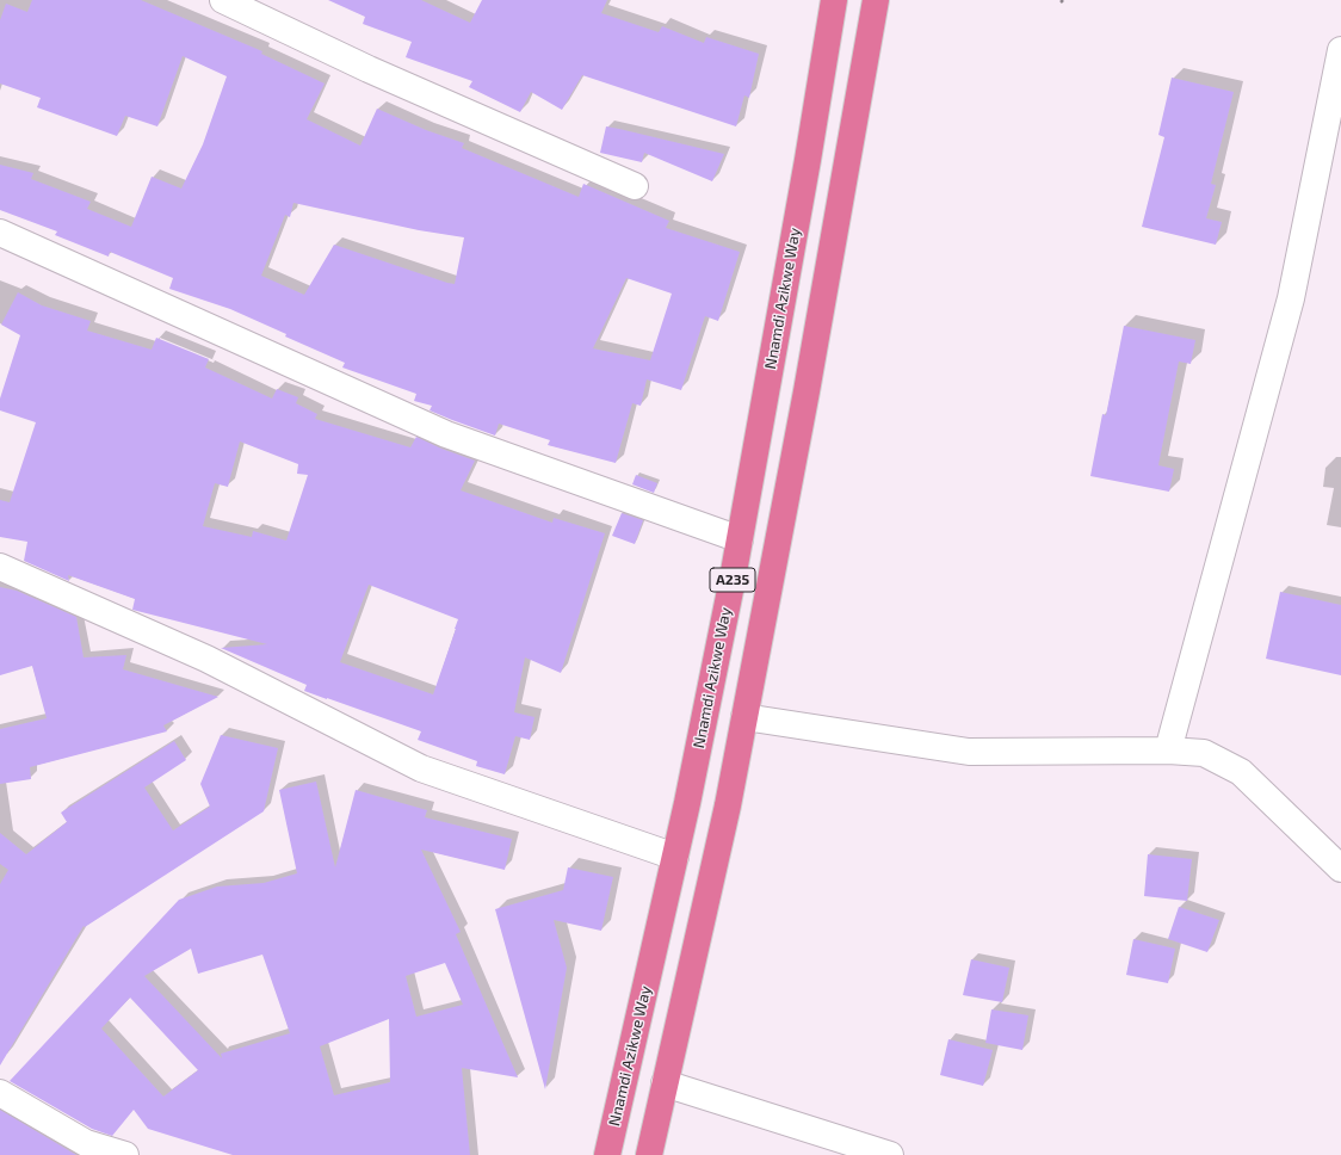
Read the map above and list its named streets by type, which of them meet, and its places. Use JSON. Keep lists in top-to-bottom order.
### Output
{
  "streets": {
    "highway": ["Nnamdi Azikwe Way", "A235"]
  }
}
